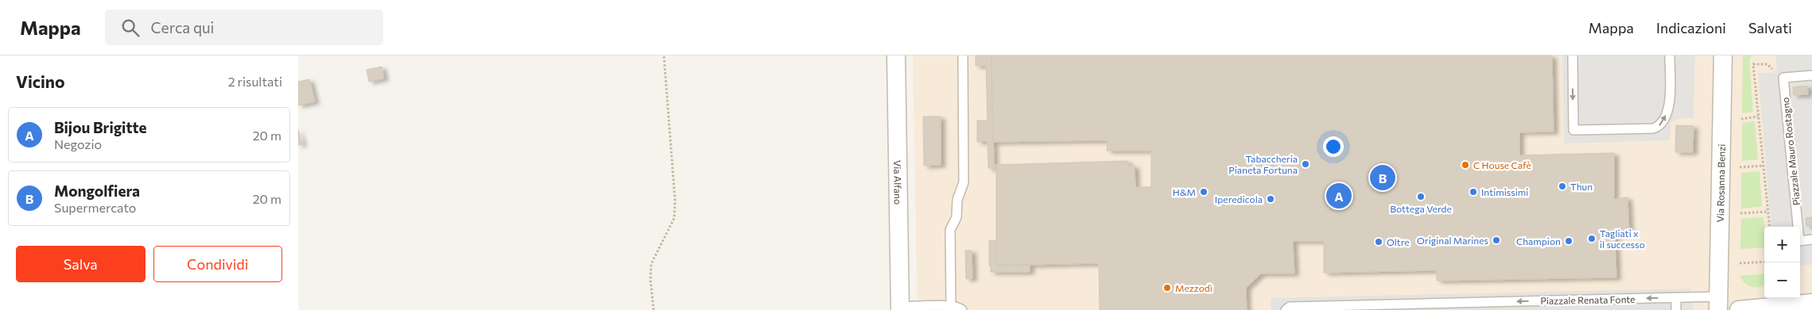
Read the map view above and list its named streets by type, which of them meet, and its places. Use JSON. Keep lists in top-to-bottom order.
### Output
{
  "streets": {
    "street": ["Via Alfano", "Via Rosanna Benzi"],
    "lane": ["Piazzale Mauro Rostagno", "Piazzale Renata Fonte"]
  },
  "crossings": [
    ["Via Rosanna Benzi", "Piazzale Renata Fonte"]
  ],
  "one_way": ["Piazzale Renata Fonte"],
  "places": [
    "Tabaccheria Pianeta Fortuna",
    "C House Cafè",
    "Thun",
    "H&M",
    "Intimissimi",
    "Bottega Verde",
    "Iperedicola",
    "Tagliati x il successo",
    "Original Marines",
    "Champion",
    "Oltre",
    "Mezzodì"
  ],
  "page": {
    "header": "Mappa",
    "search": "Cerca qui",
    "nav": ["Mappa", "Indicazioni", "Salvati"],
    "heading": ["Vicino", "2 risultati"],
    "list": [
      {
        "mark": "A",
        "name": "Bijou Brigitte",
        "note": "Negozio",
        "value": "20 m"
      },
      {
        "mark": "B",
        "name": "Mongolfiera",
        "note": "Supermercato",
        "value": "20 m"
      }
    ],
    "pins": ["B", "A"],
    "map_buttons": ["+", "−"],
    "buttons": ["Salva", "Condividi"]
  }
}
